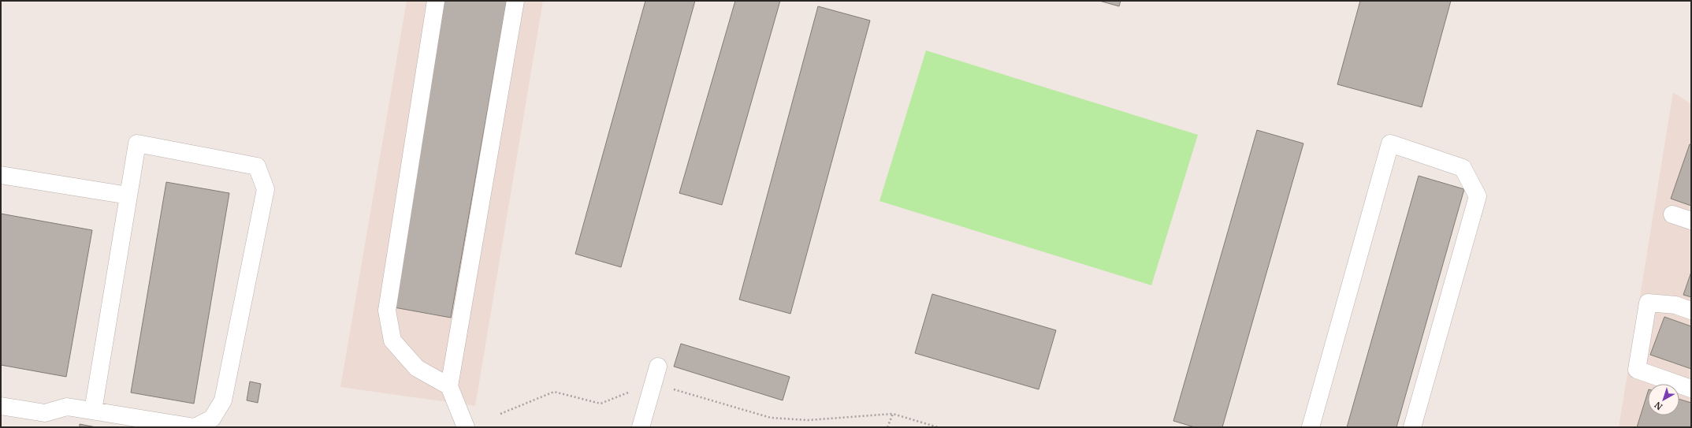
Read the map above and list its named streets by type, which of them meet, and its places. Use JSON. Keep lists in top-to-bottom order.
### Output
{
  "north": "bottom left"
}
